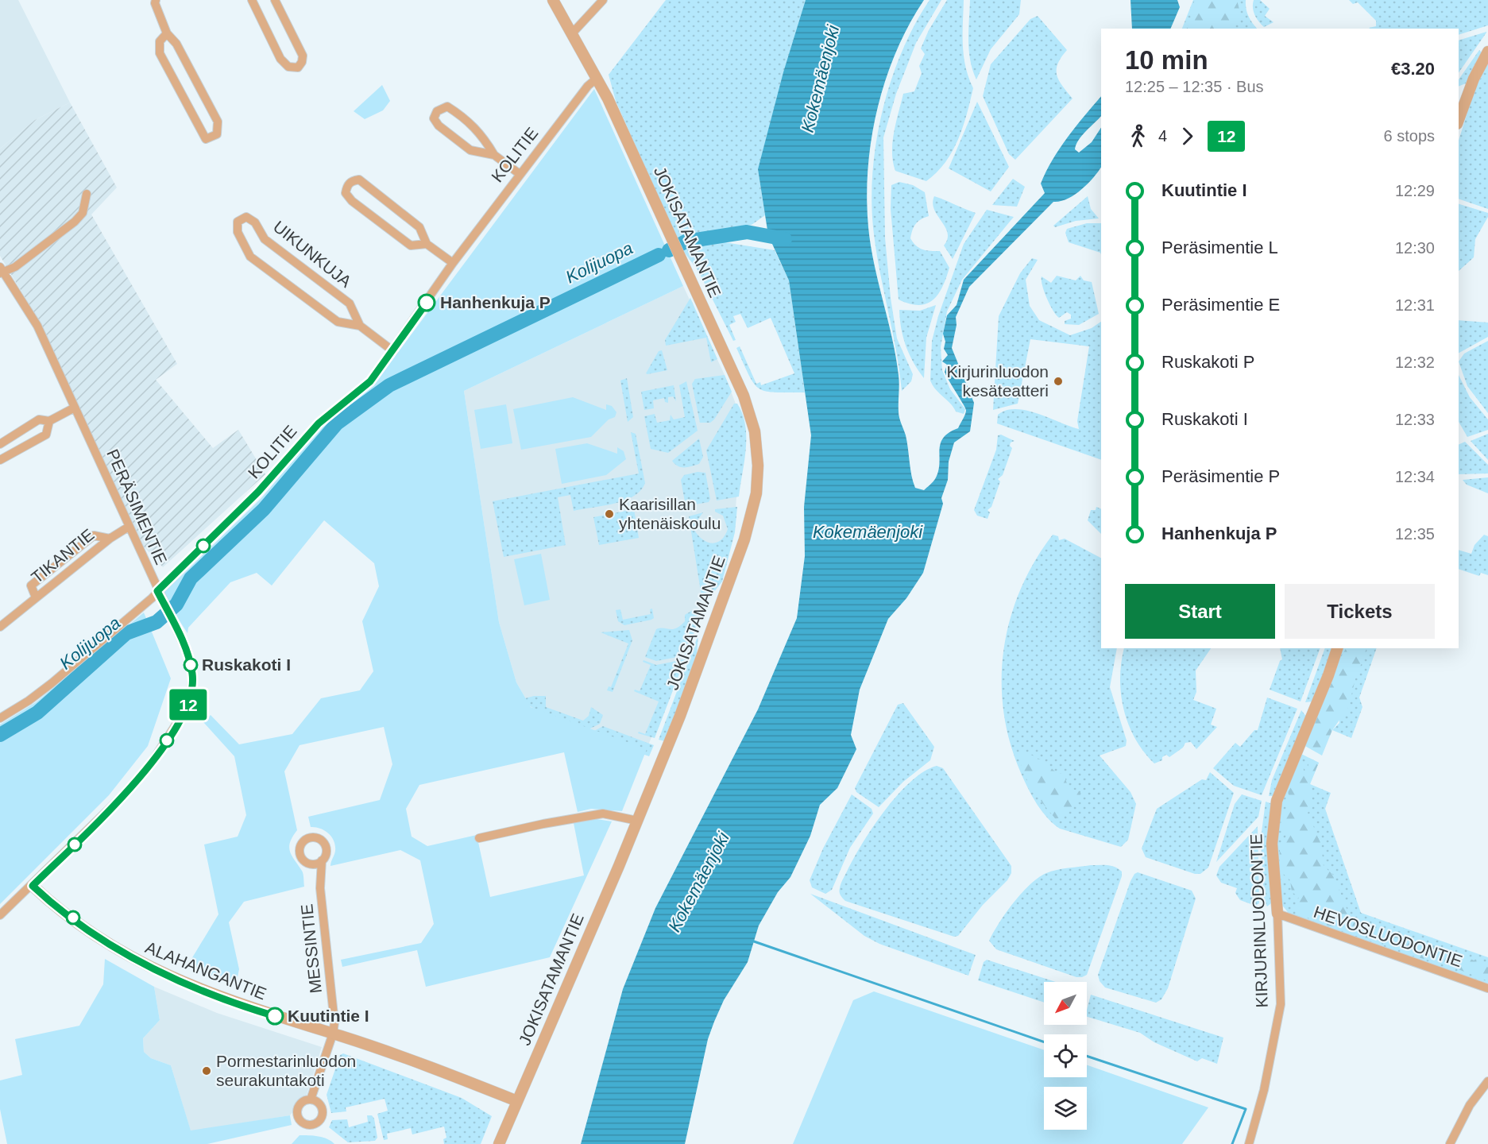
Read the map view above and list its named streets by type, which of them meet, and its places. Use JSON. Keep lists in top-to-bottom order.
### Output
{
  "streets": {
    "street": [
      "KOLITIE",
      "JOKISATAMANTIE",
      "UIKUNKUJA",
      "PERÄSIMENTIE",
      "TIKANTIE",
      "KIRJURINLUODONTIE",
      "HEVOSLUODONTIE",
      "MESSINTIE",
      "ALAHANGANTIE"
    ]
  },
  "crossings": [
    ["KOLITIE", "JOKISATAMANTIE"],
    ["KOLITIE", "UIKUNKUJA"],
    ["KOLITIE", "PERÄSIMENTIE"],
    ["JOKISATAMANTIE", "ALAHANGANTIE"],
    ["PERÄSIMENTIE", "TIKANTIE"],
    ["PERÄSIMENTIE", "ALAHANGANTIE"],
    ["KIRJURINLUODONTIE", "HEVOSLUODONTIE"],
    ["MESSINTIE", "ALAHANGANTIE"]
  ],
  "water": ["Kokemäenjoki", "Kolijuopa"],
  "places": [
    "Hanhenkuja P",
    "Kirjurinluodon kesäteatteri",
    "Kaarisillan yhtenäiskoulu",
    "Ruskakoti I",
    "Kuutintie I",
    "Pormestarinluodon seurakuntakoti"
  ],
  "lines": ["bus line 12"],
  "north": "bottom left",
  "page": {
    "on_map": "12",
    "heading": ["10 min", "12:25 – 12:35 · Bus", "€3.20"],
    "legs": ["4", "12", "6 stops"],
    "list": [
      {
        "name": "Kuutintie I",
        "value": "12:29"
      },
      {
        "name": "Peräsimentie L",
        "value": "12:30"
      },
      {
        "name": "Peräsimentie E",
        "value": "12:31"
      },
      {
        "name": "Ruskakoti P",
        "value": "12:32"
      },
      {
        "name": "Ruskakoti I",
        "value": "12:33"
      },
      {
        "name": "Peräsimentie P",
        "value": "12:34"
      },
      {
        "name": "Hanhenkuja P",
        "value": "12:35"
      }
    ],
    "buttons": ["Start", "Tickets"]
  }
}
